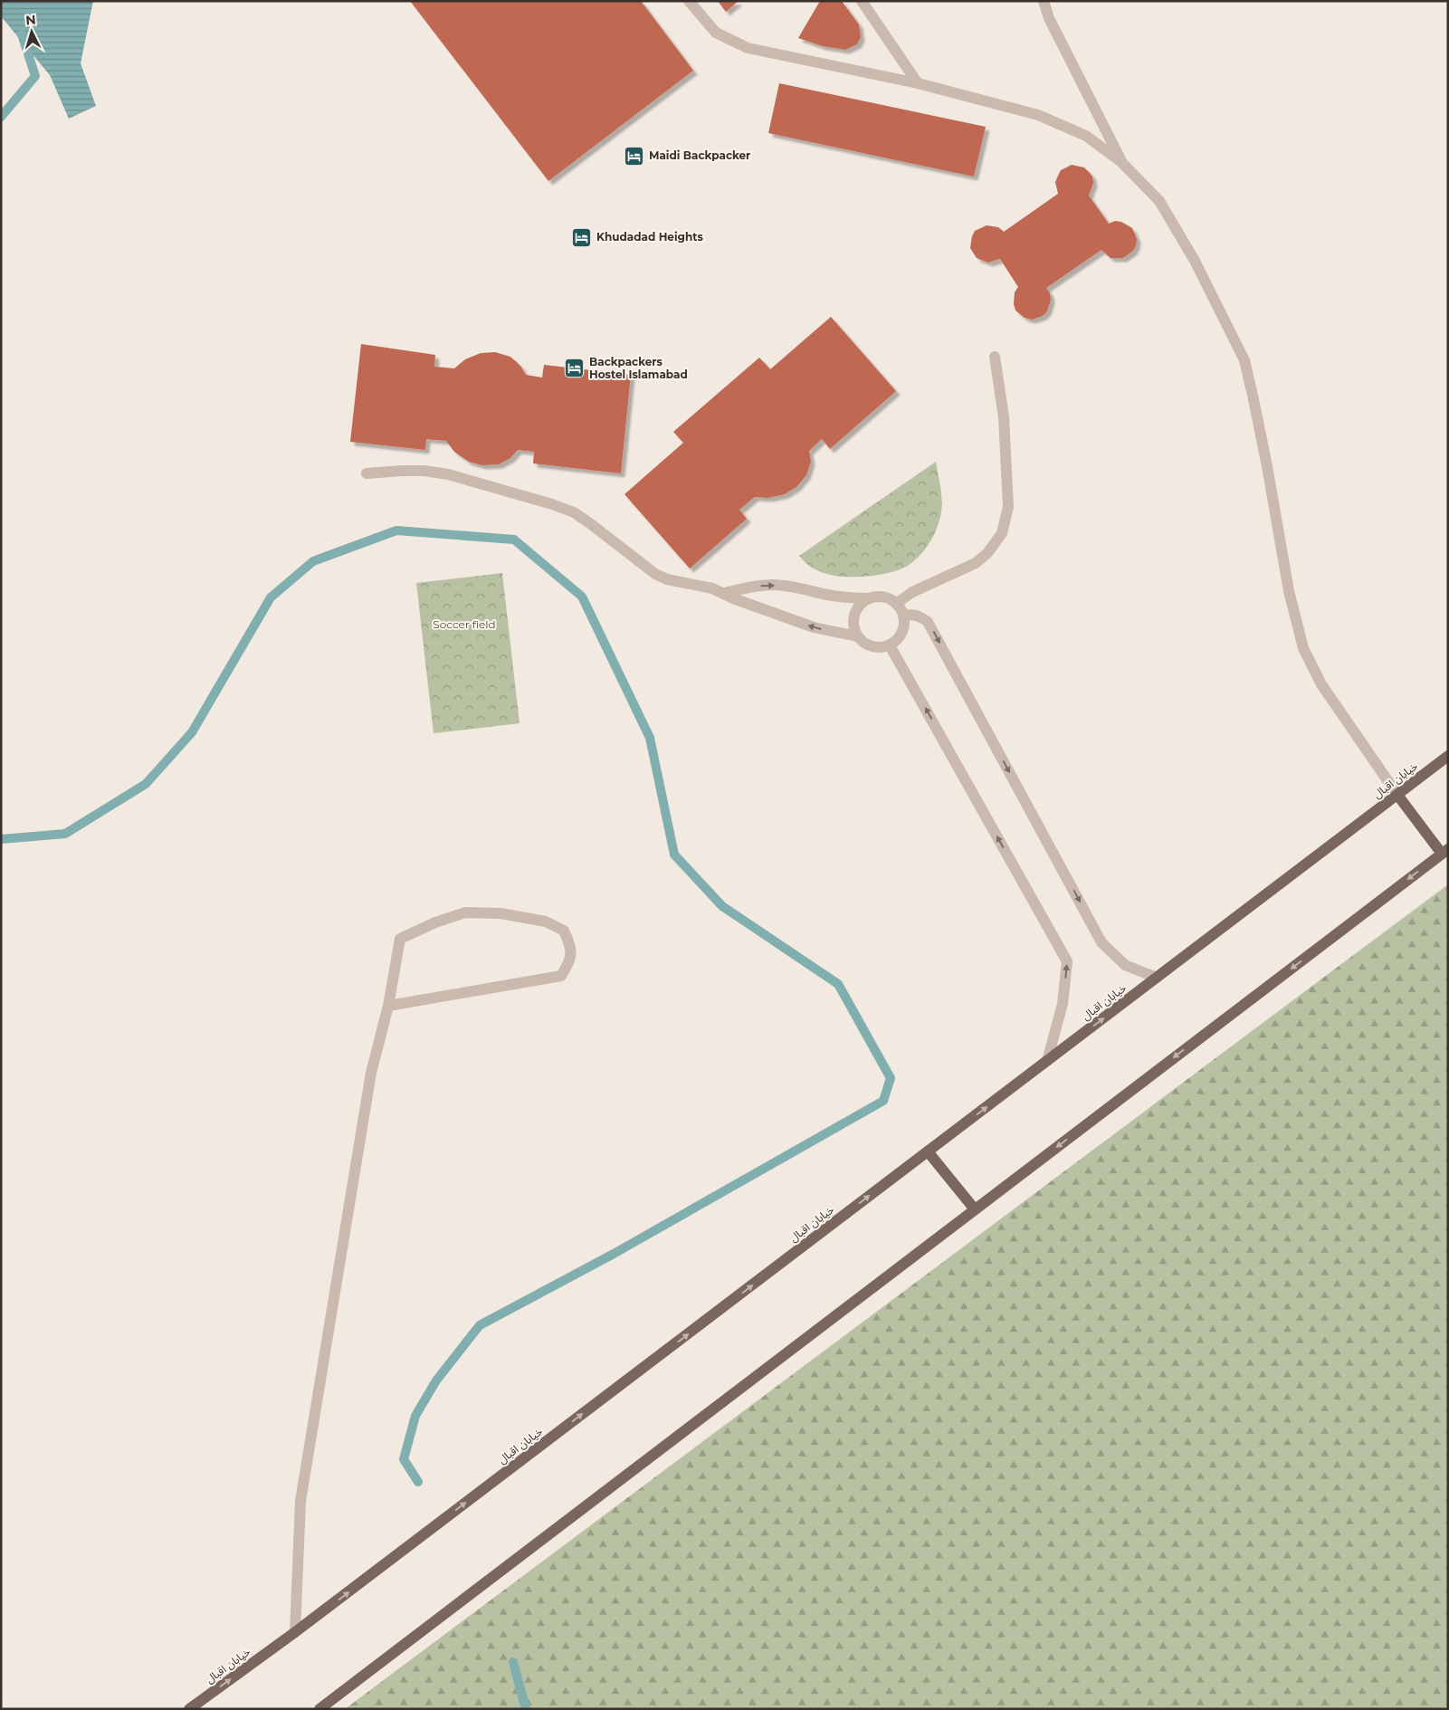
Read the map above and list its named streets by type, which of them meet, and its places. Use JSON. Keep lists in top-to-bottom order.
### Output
{
  "streets": {
    "main road": ["خیابان اقبال"]
  },
  "parks": ["Soccer field"],
  "places": {
    "hotel": ["Maidi Backpacker", "Khudadad Heights", "Backpackers Hostel Islamabad"]
  },
  "north": "top"
}
